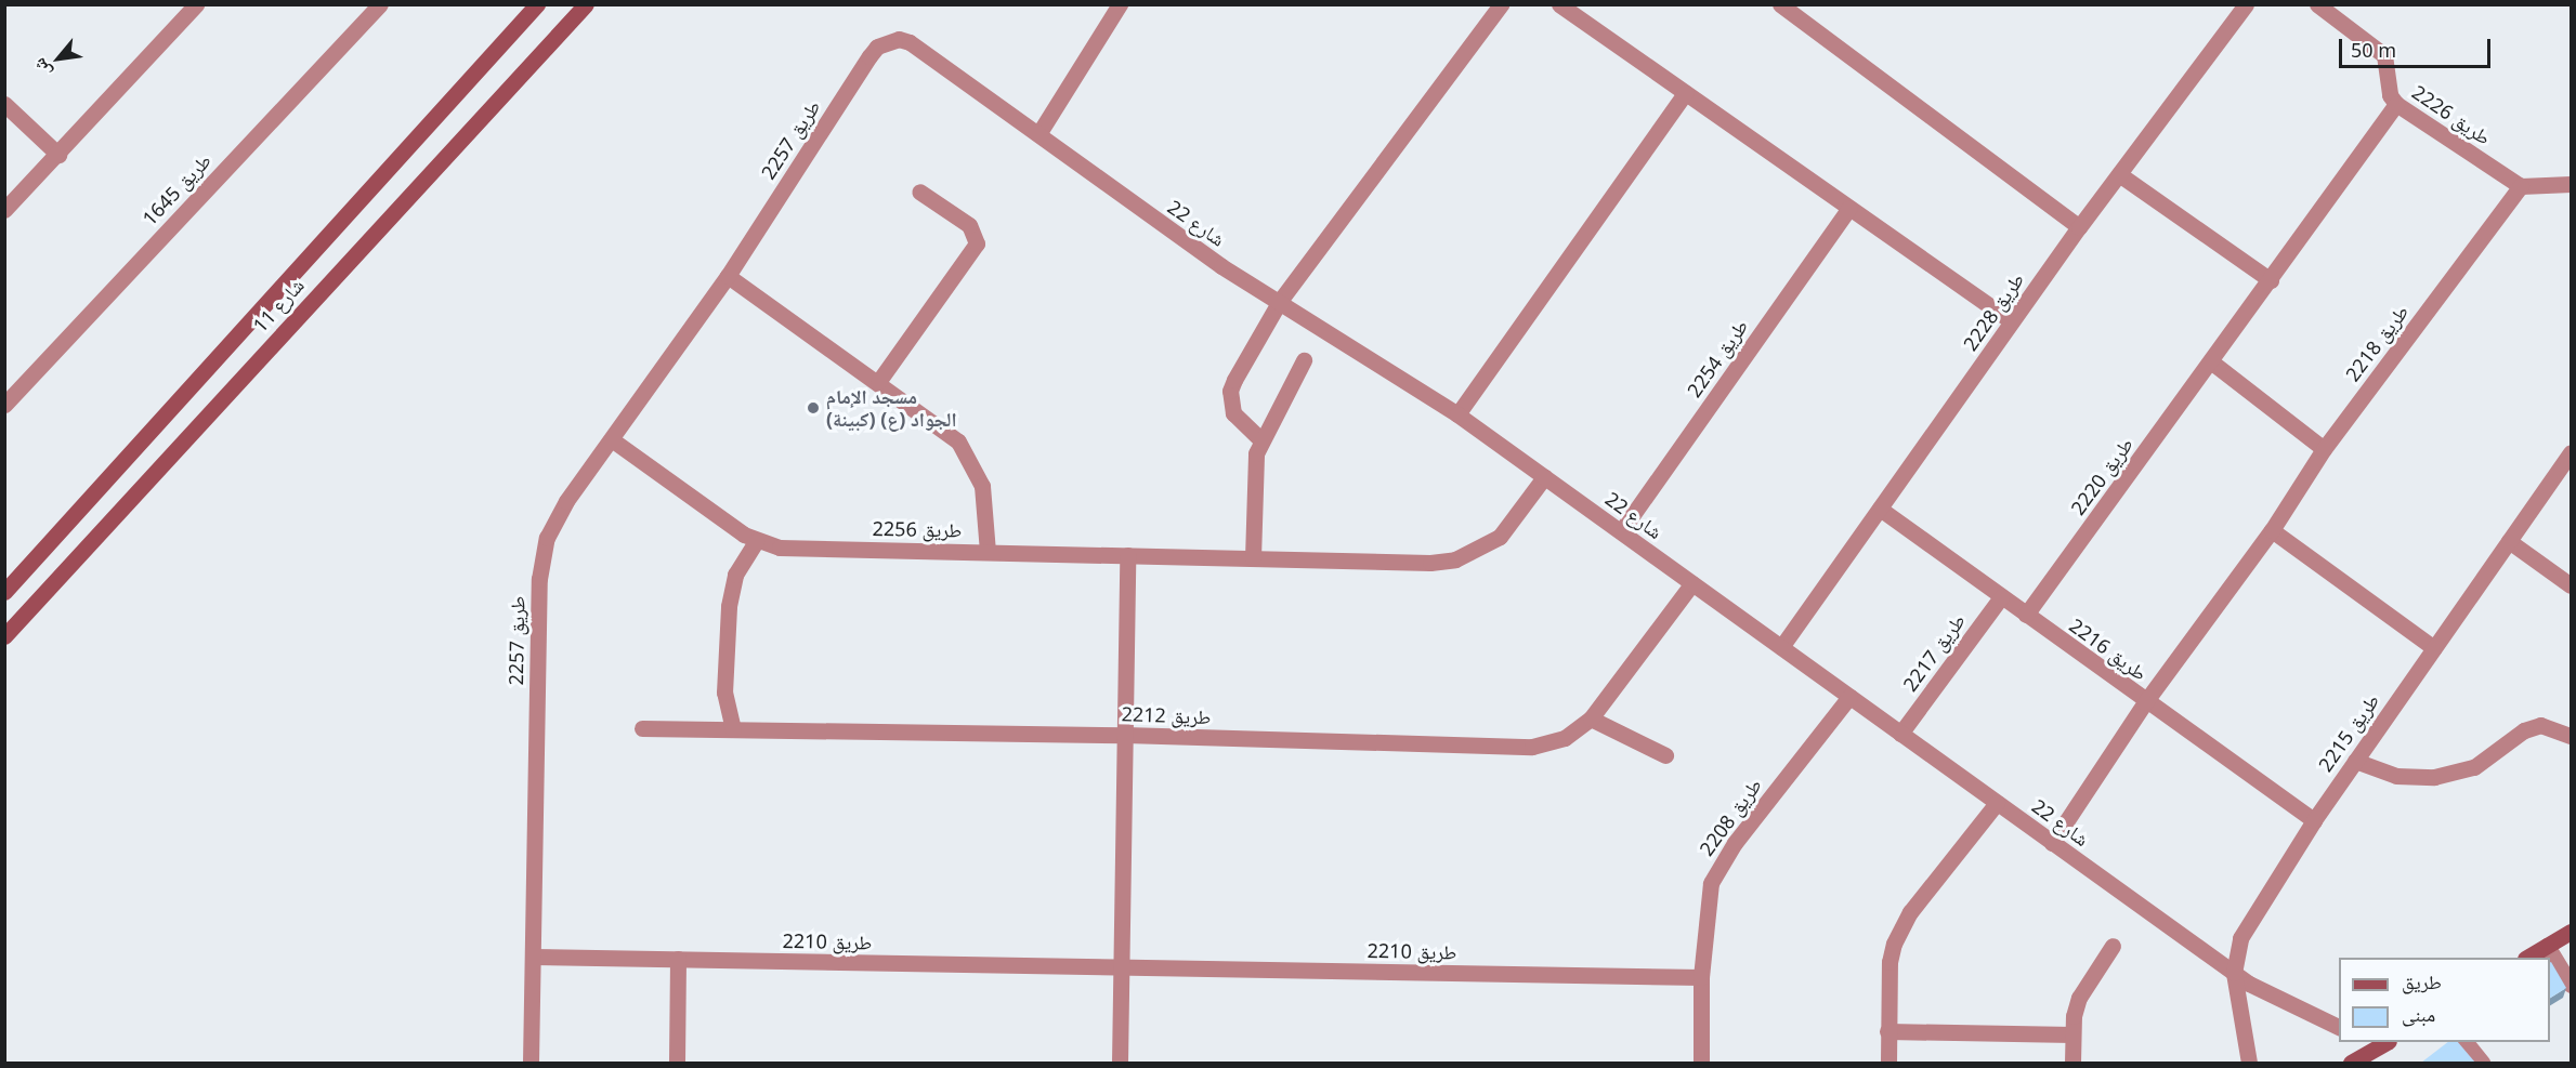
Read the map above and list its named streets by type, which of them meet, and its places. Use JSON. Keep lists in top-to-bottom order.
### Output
{
  "streets": {
    "street": [
      "طريق 2226",
      "طريق 2257",
      "طريق 1645",
      "شارع 22",
      "شارع 11",
      "طريق 2228",
      "طريق 2218",
      "طريق 2254",
      "طريق 2220",
      "طريق 2256",
      "طريق 2216",
      "طريق 2217",
      "طريق 2212",
      "طريق 2215",
      "طريق 2208",
      "طريق 2210"
    ]
  },
  "crossings": [
    ["طريق 2226", "طريق 2218"],
    ["طريق 2226", "طريق 2220"],
    ["طريق 2257", "شارع 22"],
    ["طريق 2257", "طريق 2256"],
    ["طريق 2257", "طريق 2210"],
    ["شارع 22", "طريق 2228"],
    ["شارع 22", "طريق 2218"],
    ["شارع 22", "طريق 2254"],
    ["شارع 22", "طريق 2256"],
    ["شارع 22", "طريق 2217"],
    ["شارع 22", "طريق 2212"],
    ["شارع 22", "طريق 2215"],
    ["شارع 22", "طريق 2208"],
    ["طريق 2228", "طريق 2216"],
    ["طريق 2218", "طريق 2216"],
    ["طريق 2220", "طريق 2216"],
    ["طريق 2216", "طريق 2217"],
    ["طريق 2216", "طريق 2215"],
    ["طريق 2208", "طريق 2210"]
  ],
  "places": ["مسجد الإمام الجواد (ع) (كبينة)"],
  "legend": ["طريق", "مبنى"],
  "scale_bar": "50 m",
  "north": "bottom left"
}
